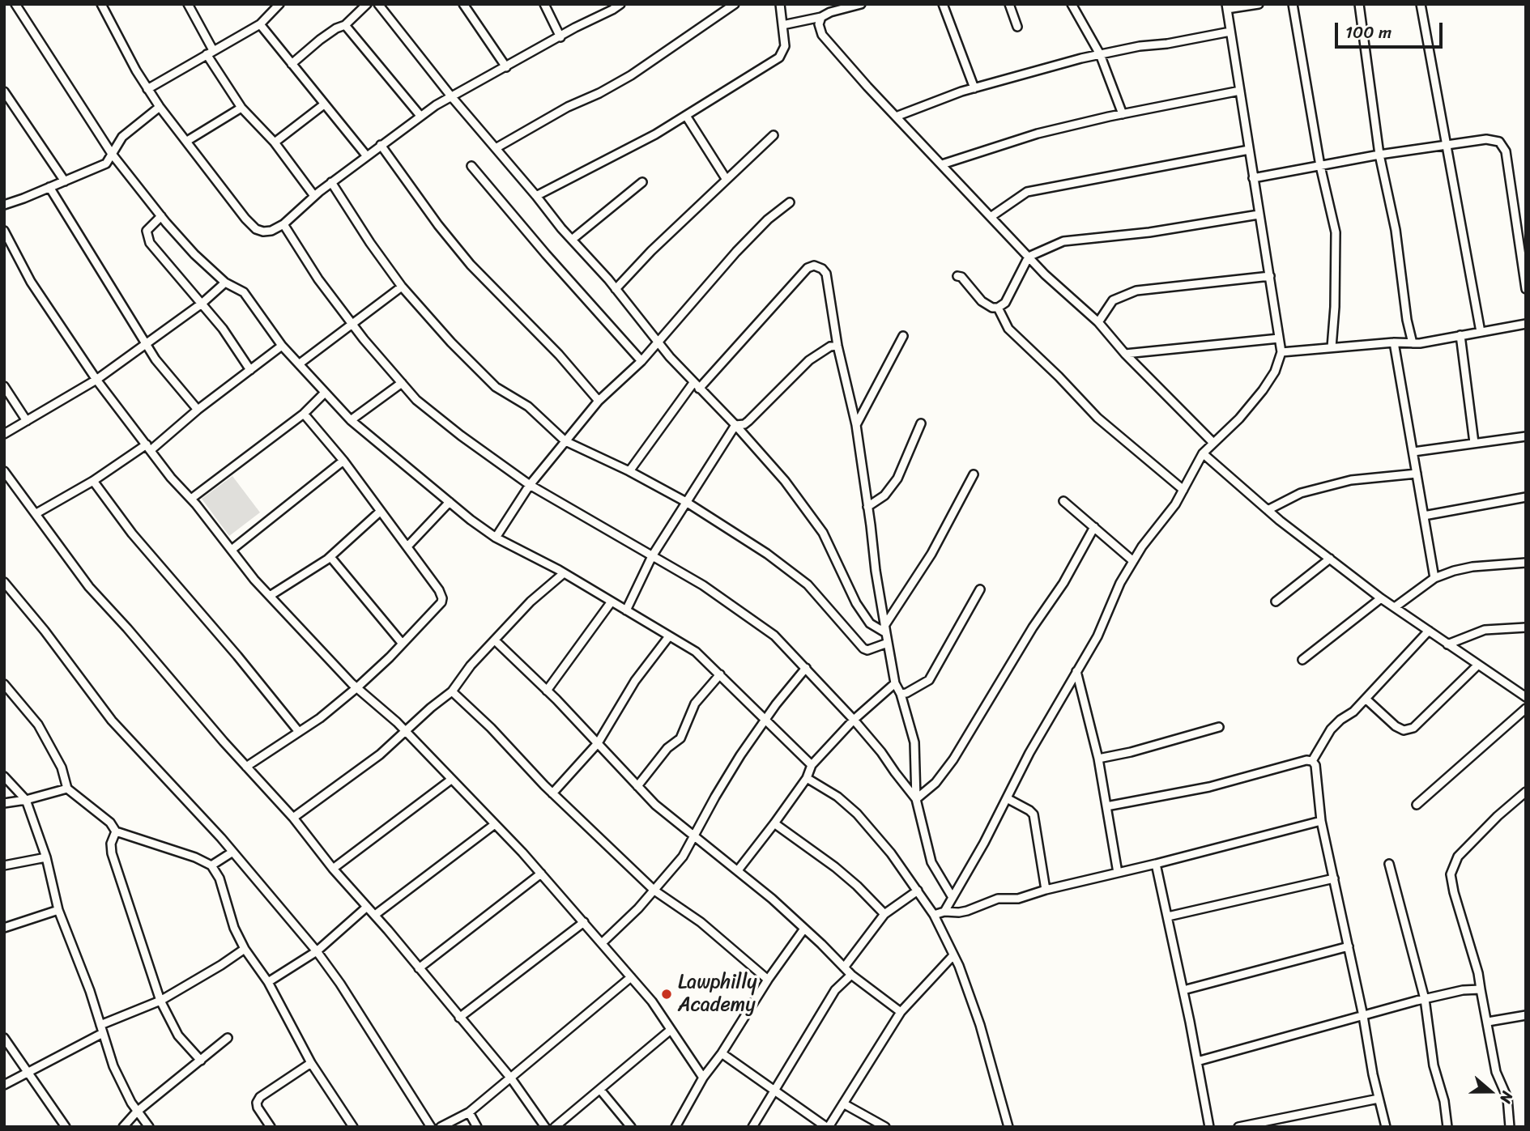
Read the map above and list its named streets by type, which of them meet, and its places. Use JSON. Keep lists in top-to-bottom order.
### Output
{
  "places": ["Lawphilly Academy"],
  "scale_bar": "100 m",
  "north": "right"
}
